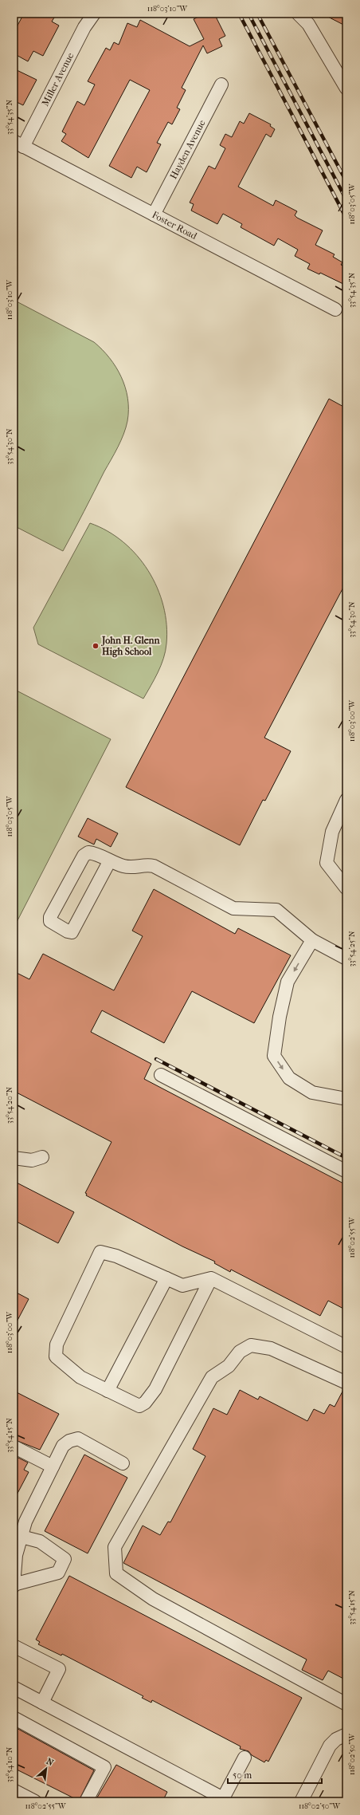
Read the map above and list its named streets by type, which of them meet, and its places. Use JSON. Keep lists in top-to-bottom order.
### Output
{
  "streets": {
    "street": ["Miller Avenue", "Hayden Avenue", "Foster Road"]
  },
  "crossings": [
    ["Miller Avenue", "Foster Road"],
    ["Hayden Avenue", "Foster Road"]
  ],
  "places": ["John H. Glenn High School"],
  "scale_bar": "50 m",
  "north": "top right",
  "coordinates": [
    "118°03'10\"W",
    "33°54'35\"N",
    "118°03'05\"W",
    "33°54'30\"N",
    "118°03'00\"W",
    "33°54'25\"N",
    "33°54'20\"N",
    "118°02'55\"W",
    "33°54'15\"N",
    "118°02'50\"W",
    "33°54'10\"N"
  ]
}
